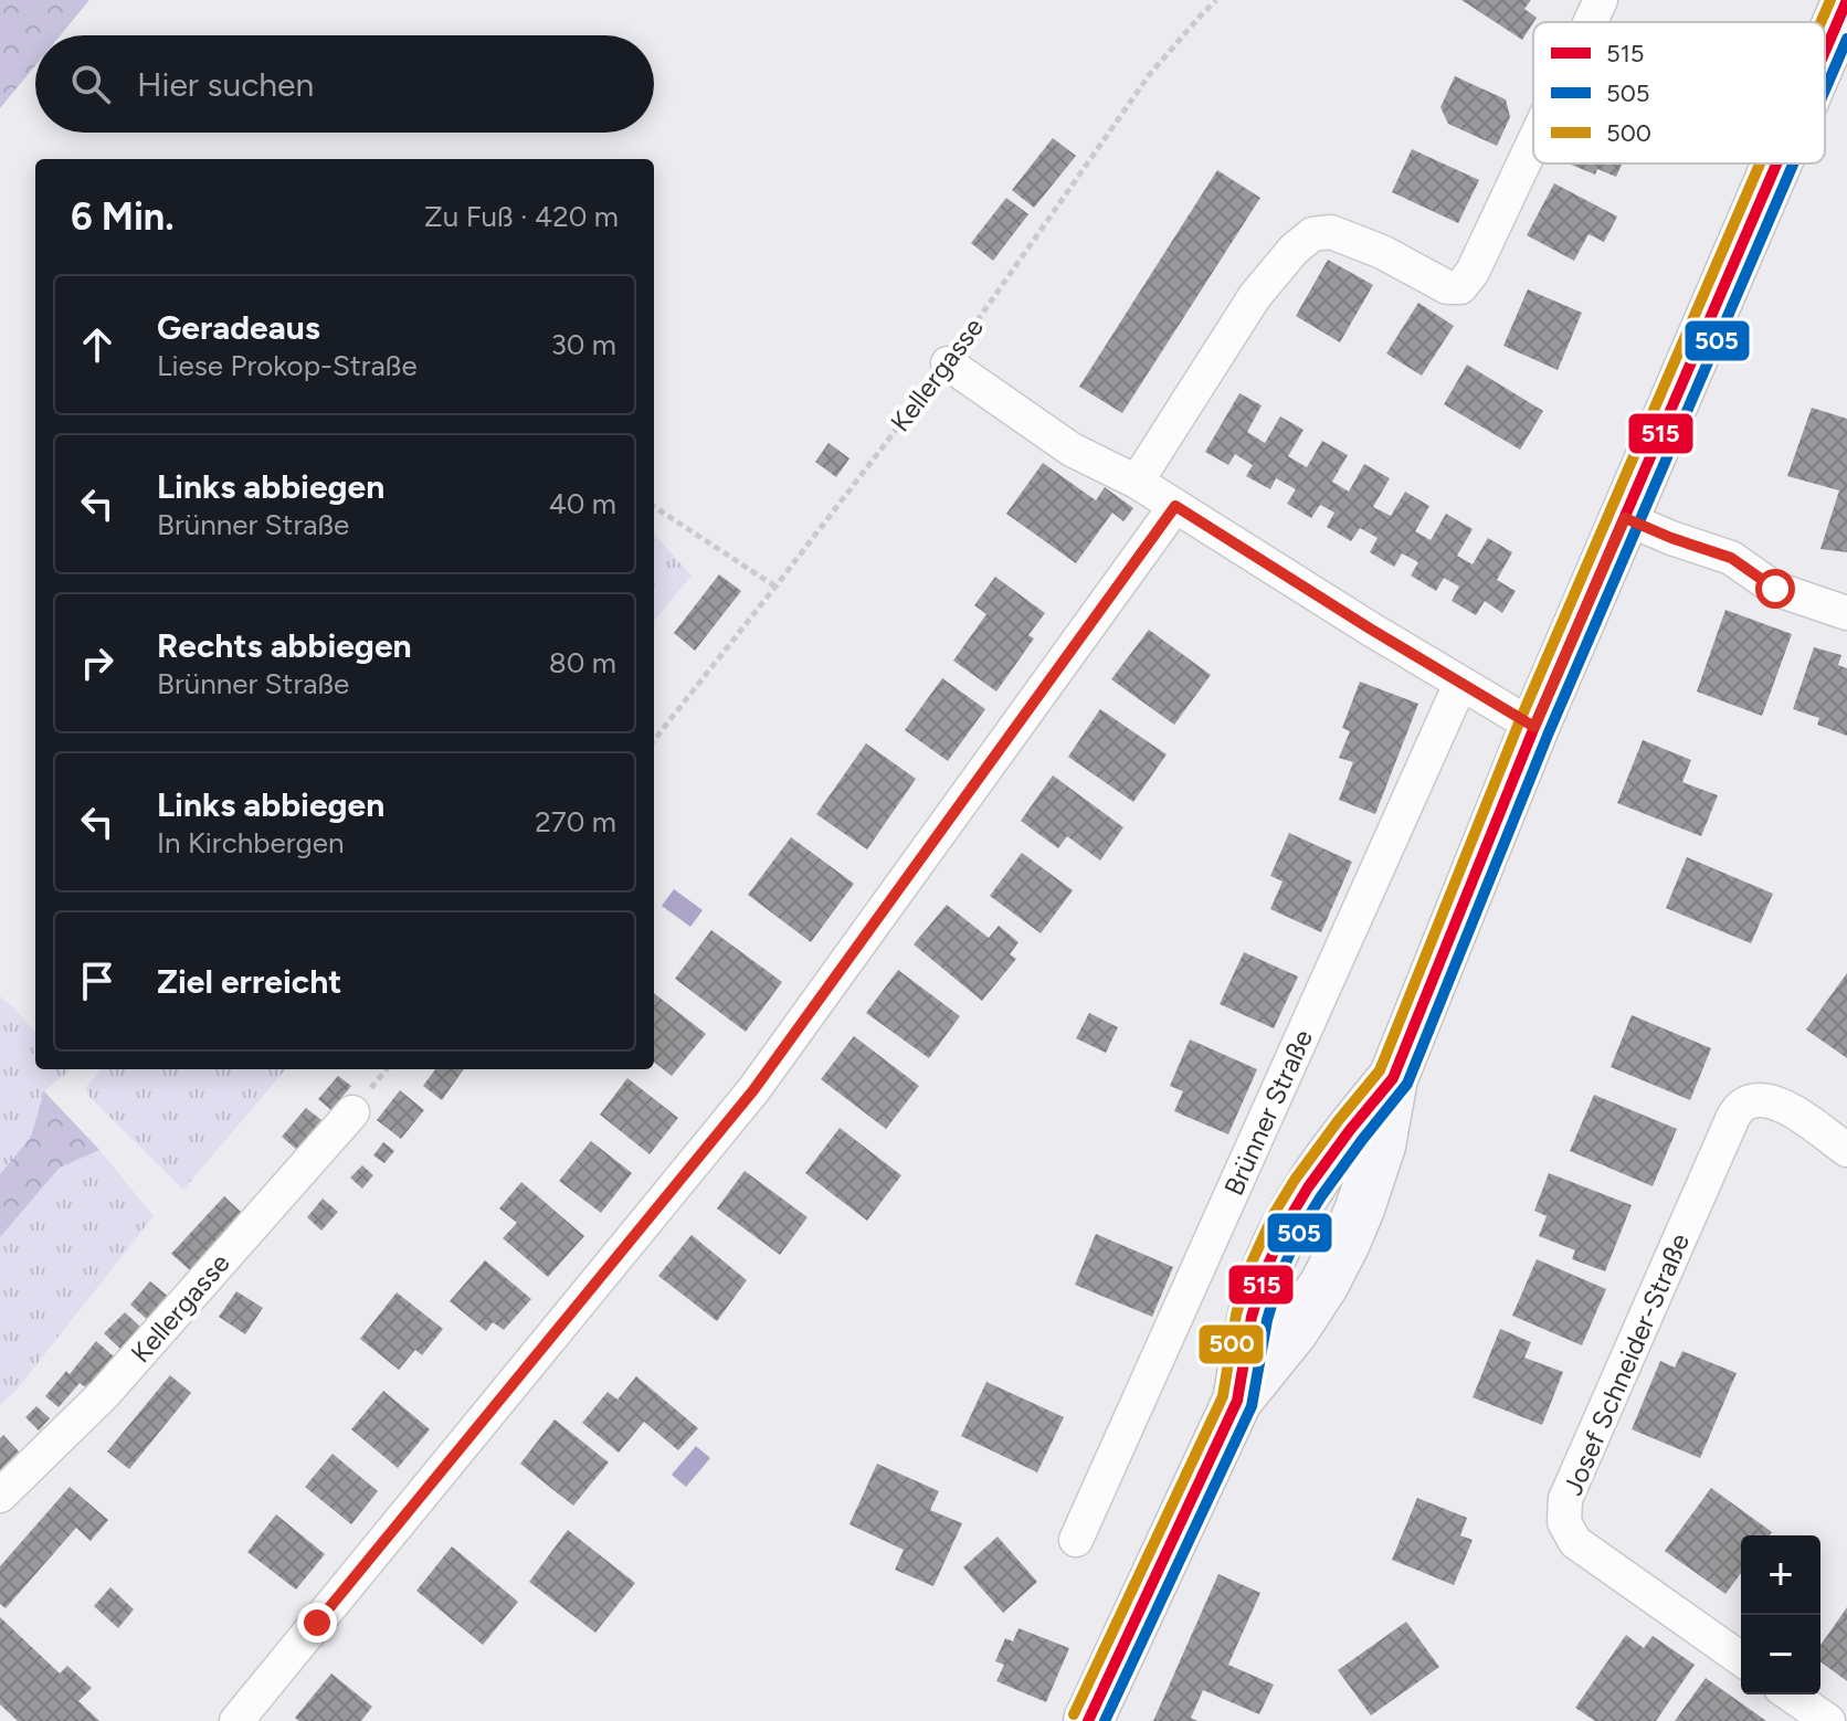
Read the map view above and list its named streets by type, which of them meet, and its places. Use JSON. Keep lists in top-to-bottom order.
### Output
{
  "streets": {
    "street": ["Kellergasse", "Brünner Straße", "Josef Schneider-Straße"]
  },
  "lines": ["transit line 515", "transit line 500", "transit line 505"],
  "legend": ["515", "505", "500"],
  "page": {
    "search": "Hier suchen",
    "heading": ["6 Min.", "Zu Fuß · 420 m"],
    "list": [
      ["Geradeaus", "Liese Prokop-Straße", "30 m"],
      ["Links abbiegen", "Brünner Straße", "40 m"],
      ["Rechts abbiegen", "Brünner Straße", "80 m"],
      ["Links abbiegen", "In Kirchbergen", "270 m"],
      "Ziel erreicht"
    ],
    "map_buttons": ["+", "−"]
  }
}
